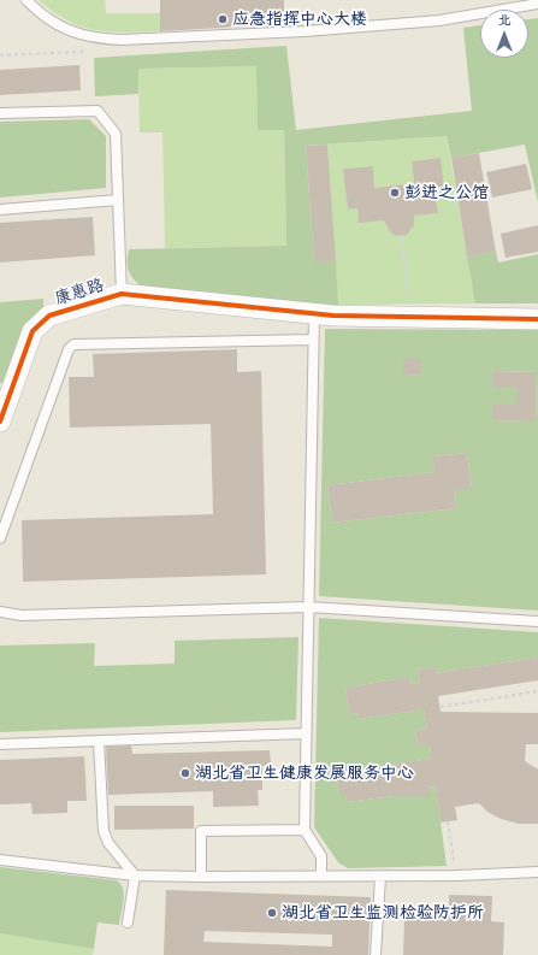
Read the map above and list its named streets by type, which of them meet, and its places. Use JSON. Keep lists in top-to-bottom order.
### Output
{
  "streets": {
    "street": ["康惠路"]
  },
  "places": [
    "应急指挥中心大楼",
    "彭进之公馆",
    "湖北省卫生健康发展服务中心",
    "湖北省卫生监测检验防护所"
  ],
  "north": "top"
}
